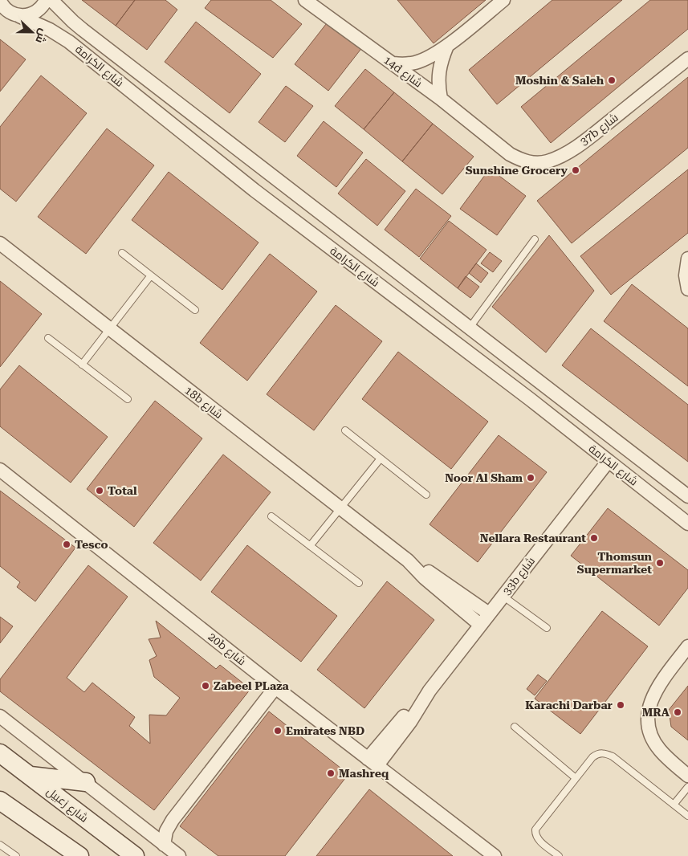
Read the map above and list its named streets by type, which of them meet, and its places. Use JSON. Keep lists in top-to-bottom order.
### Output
{
  "streets": {
    "main road": ["شارع زعبيل"],
    "street": [
      "شارع الكرامة",
      "14d شارع",
      "37b شارع",
      "18b شارع",
      "33b شارع",
      "20b شارع"
    ]
  },
  "crossings": [
    ["شارع الكرامة", "33b شارع"],
    ["14d شارع", "37b شارع"],
    ["18b شارع", "33b شارع"],
    ["33b شارع", "20b شارع"]
  ],
  "places": [
    "Moshin & Saleh",
    "Sunshine Grocery",
    "Noor Al Sham",
    "Total",
    "Nellara Restaurant",
    "Tesco",
    "Thomsun Supermarket",
    "Zabeel PLaza",
    "Karachi Darbar",
    "MRA",
    "Emirates NBD",
    "Mashreq"
  ],
  "north": "right"
}
